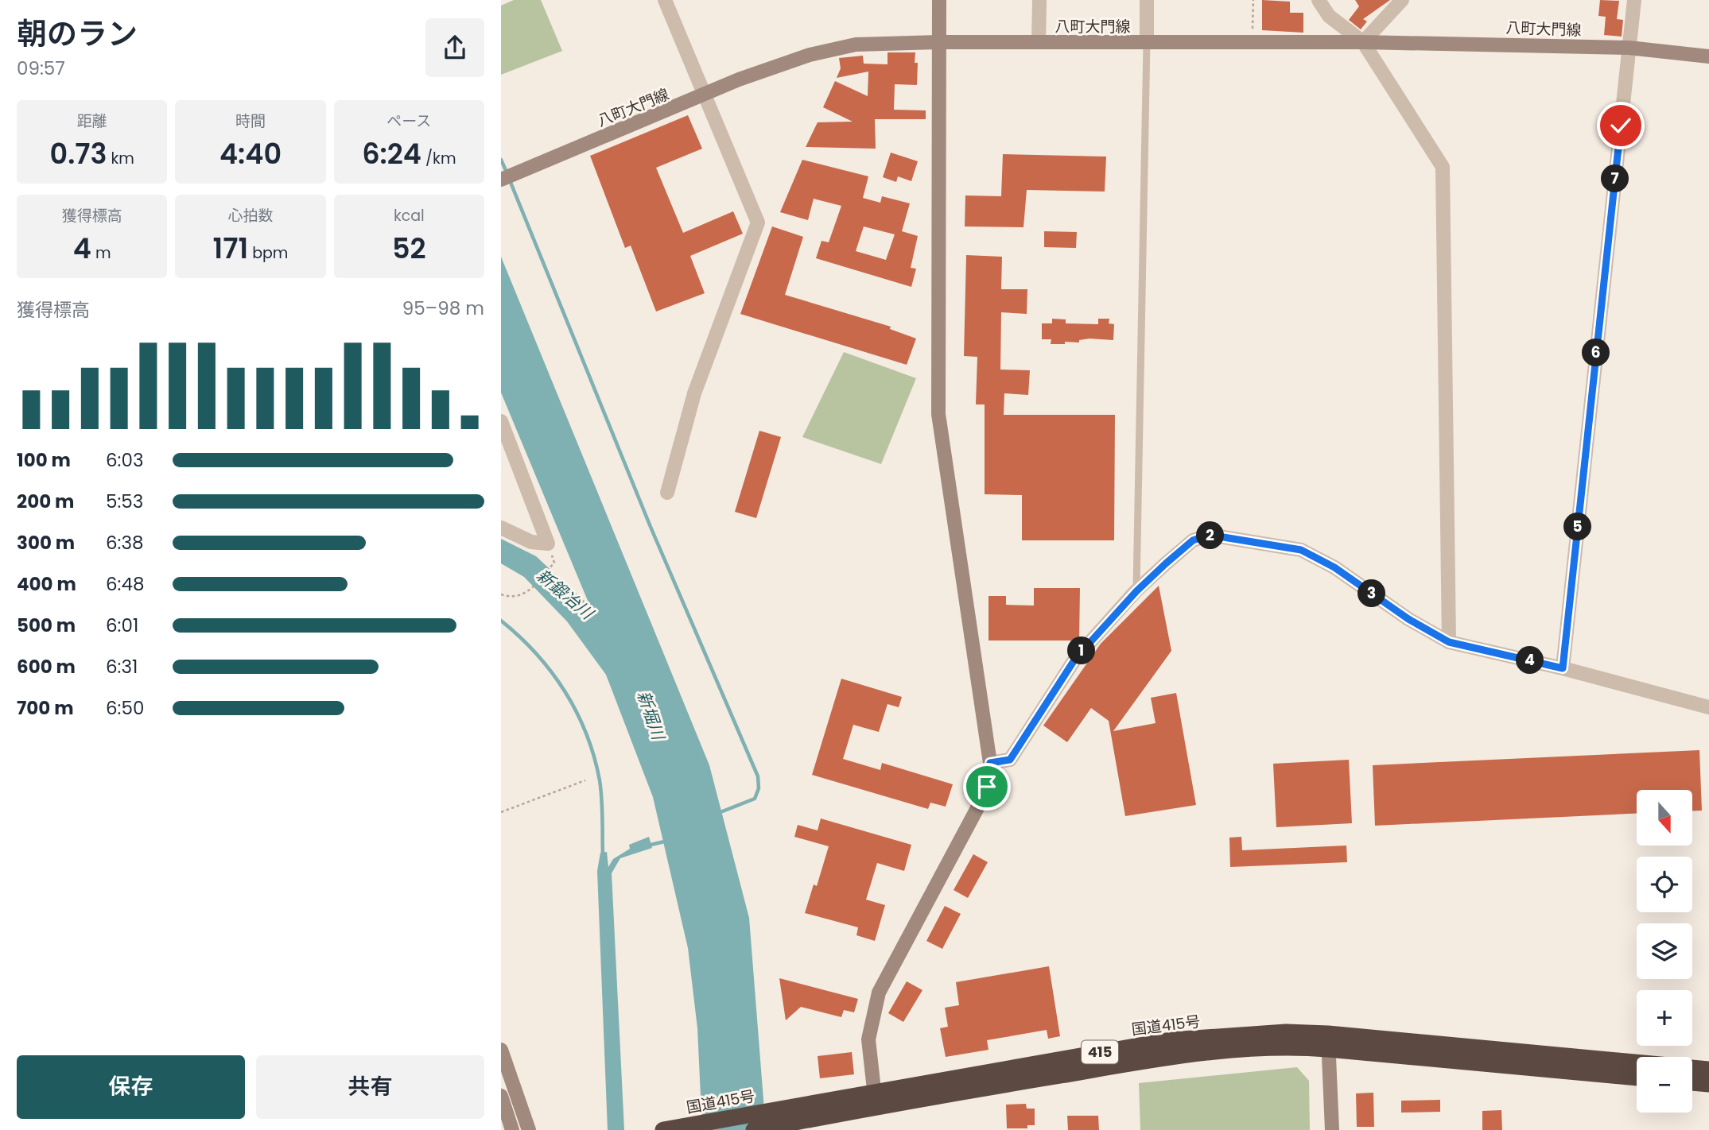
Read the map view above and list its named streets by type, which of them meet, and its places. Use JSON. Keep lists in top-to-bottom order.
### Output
{
  "streets": {
    "highway": ["国道415号", "415"],
    "street": ["八町大門線"]
  },
  "water": ["新鍛冶川", "新堀川"],
  "north": "bottom",
  "page": {
    "heading": ["朝のラン", "09:57"],
    "stats": [
      ["距離", "0.73 km"],
      ["時間", "4:40"],
      ["ペース", "6:24 /km"],
      ["獲得標高", "4 m"],
      ["心拍数", "171 bpm"],
      ["kcal", "52"]
    ],
    "pins": [
      "7",
      "6",
      "5",
      "2",
      "3",
      "1",
      "4"
    ],
    "chart": ["獲得標高", "95–98 m"],
    "list": [
      {
        "name": "100 m",
        "note": "6:03"
      },
      {
        "name": "200 m",
        "note": "5:53"
      },
      {
        "name": "300 m",
        "note": "6:38"
      },
      {
        "name": "400 m",
        "note": "6:48"
      },
      {
        "name": "500 m",
        "note": "6:01"
      },
      {
        "name": "600 m",
        "note": "6:31"
      },
      {
        "name": "700 m",
        "note": "6:50"
      }
    ],
    "map_buttons": ["+", "−"],
    "buttons": ["保存", "共有"]
  }
}
